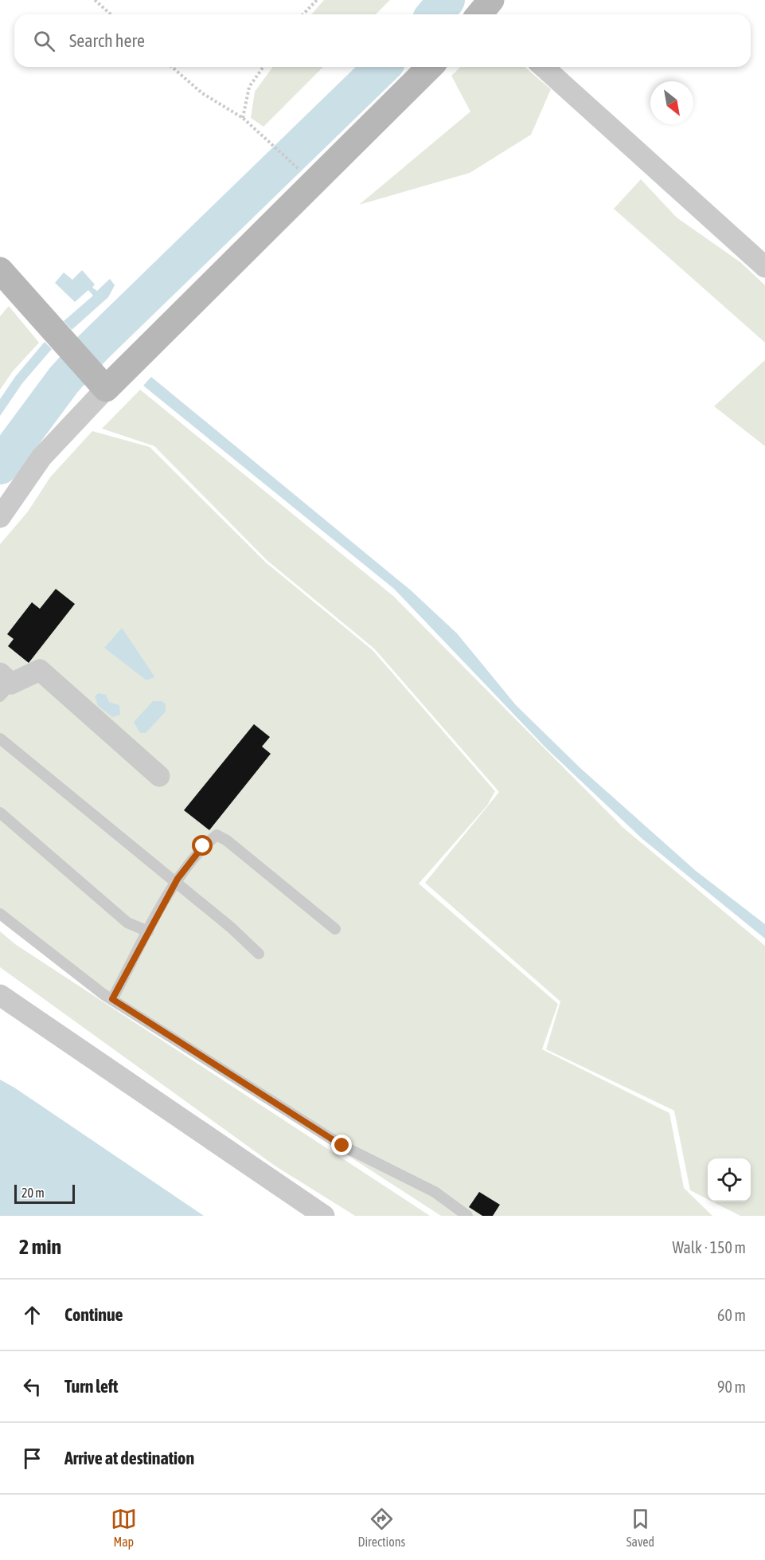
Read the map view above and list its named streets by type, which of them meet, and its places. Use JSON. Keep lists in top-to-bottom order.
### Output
{
  "scale_bar": "20 m",
  "north": "bottom right",
  "page": {
    "search": "Search here",
    "scale": "20 m",
    "heading": ["2 min", "Walk · 150 m"],
    "list": [
      ["Continue", "60 m"],
      ["Turn left", "90 m"],
      "Arrive at destination"
    ],
    "nav": ["Map", "Directions", "Saved"]
  }
}
